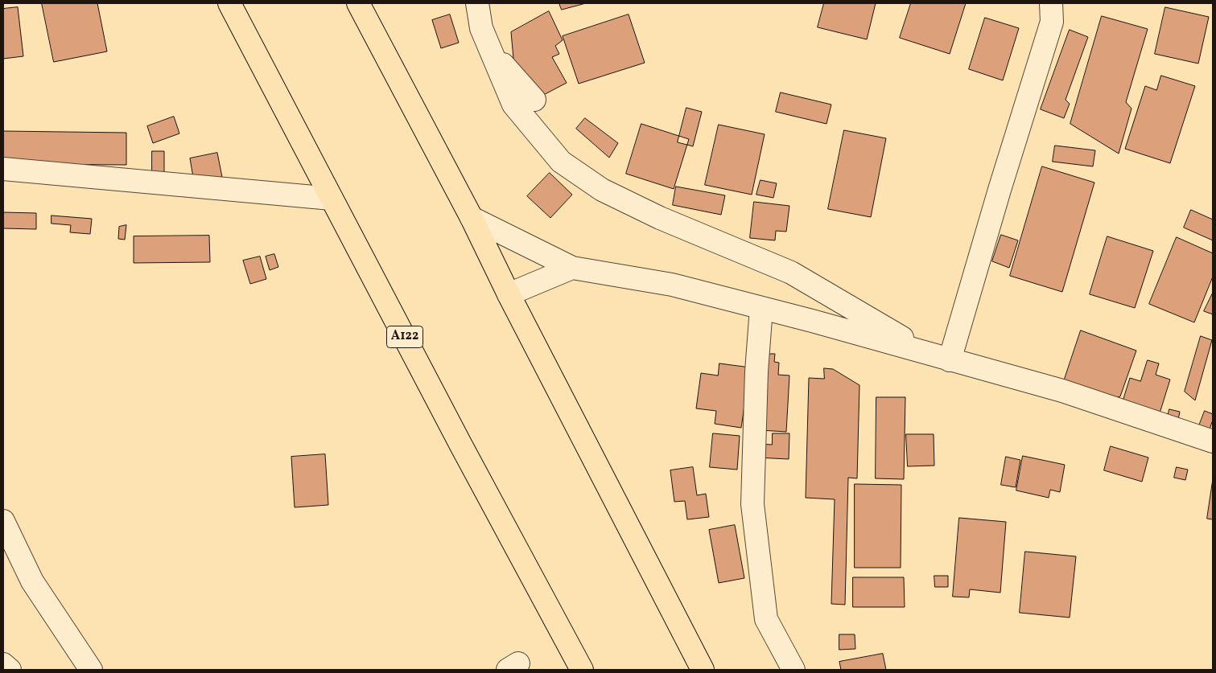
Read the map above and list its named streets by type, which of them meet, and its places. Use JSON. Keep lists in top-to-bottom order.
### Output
{
  "streets": {
    "highway": ["A122"]
  }
}
